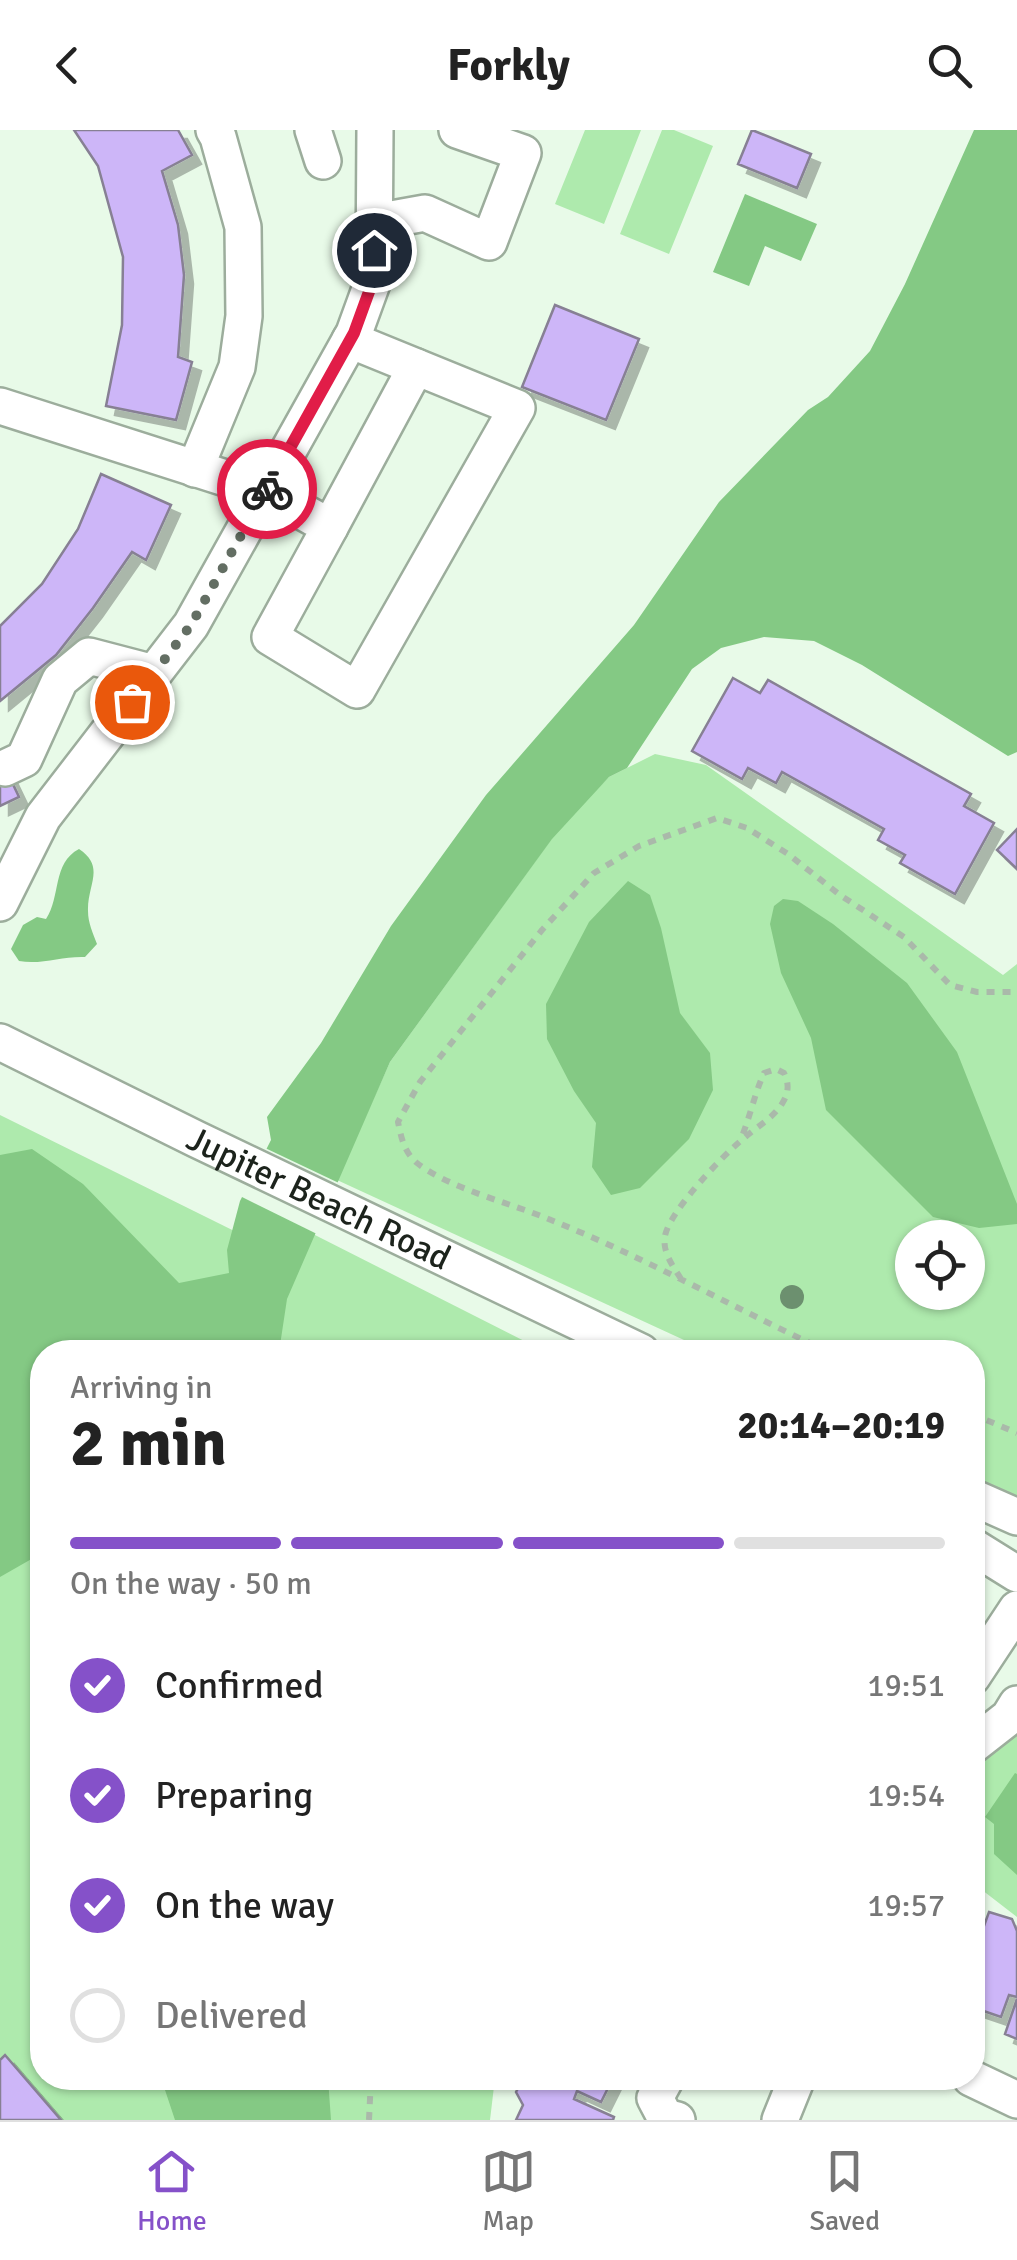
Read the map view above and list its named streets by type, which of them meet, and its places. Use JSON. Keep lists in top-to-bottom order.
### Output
{
  "streets": {
    "street": ["Jupiter Beach Road"]
  },
  "page": {
    "header": "Forkly",
    "heading": ["2 min", "Arriving in", "20:14–20:19"],
    "bar": "On the way · 50 m",
    "list": [
      ["Confirmed", "19:51"],
      ["Preparing", "19:54"],
      ["On the way", "19:57"],
      "Delivered"
    ],
    "tabs": ["Home", "Map", "Saved"]
  }
}
